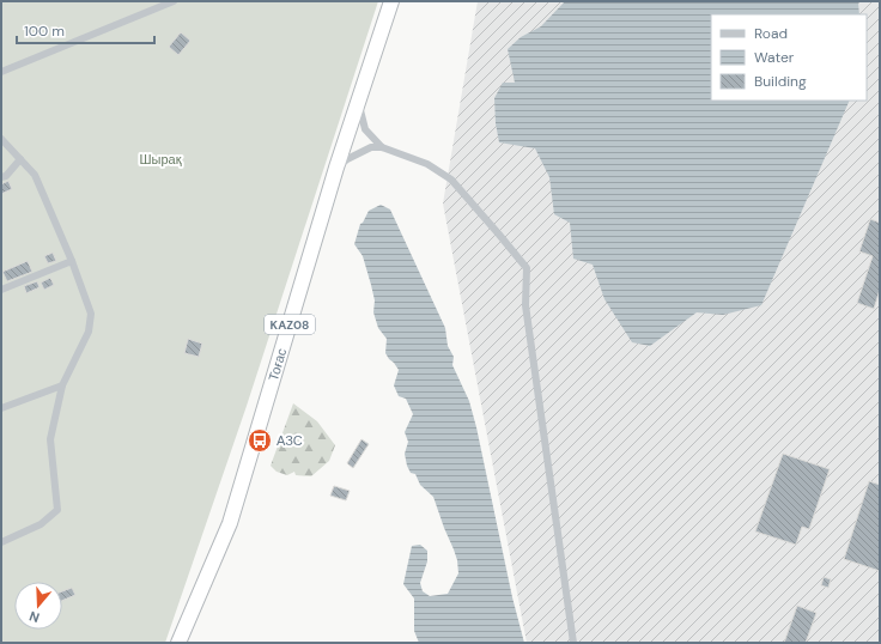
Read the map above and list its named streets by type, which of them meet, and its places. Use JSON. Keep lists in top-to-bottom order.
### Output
{
  "streets": {
    "highway": ["KAZ08", "Тоғас"]
  },
  "parks": ["Шырақ"],
  "places": {
    "bus stop": ["АЗС"]
  },
  "legend": ["Road", "Water", "Building"],
  "scale_bar": "100 m",
  "north": "bottom"
}
